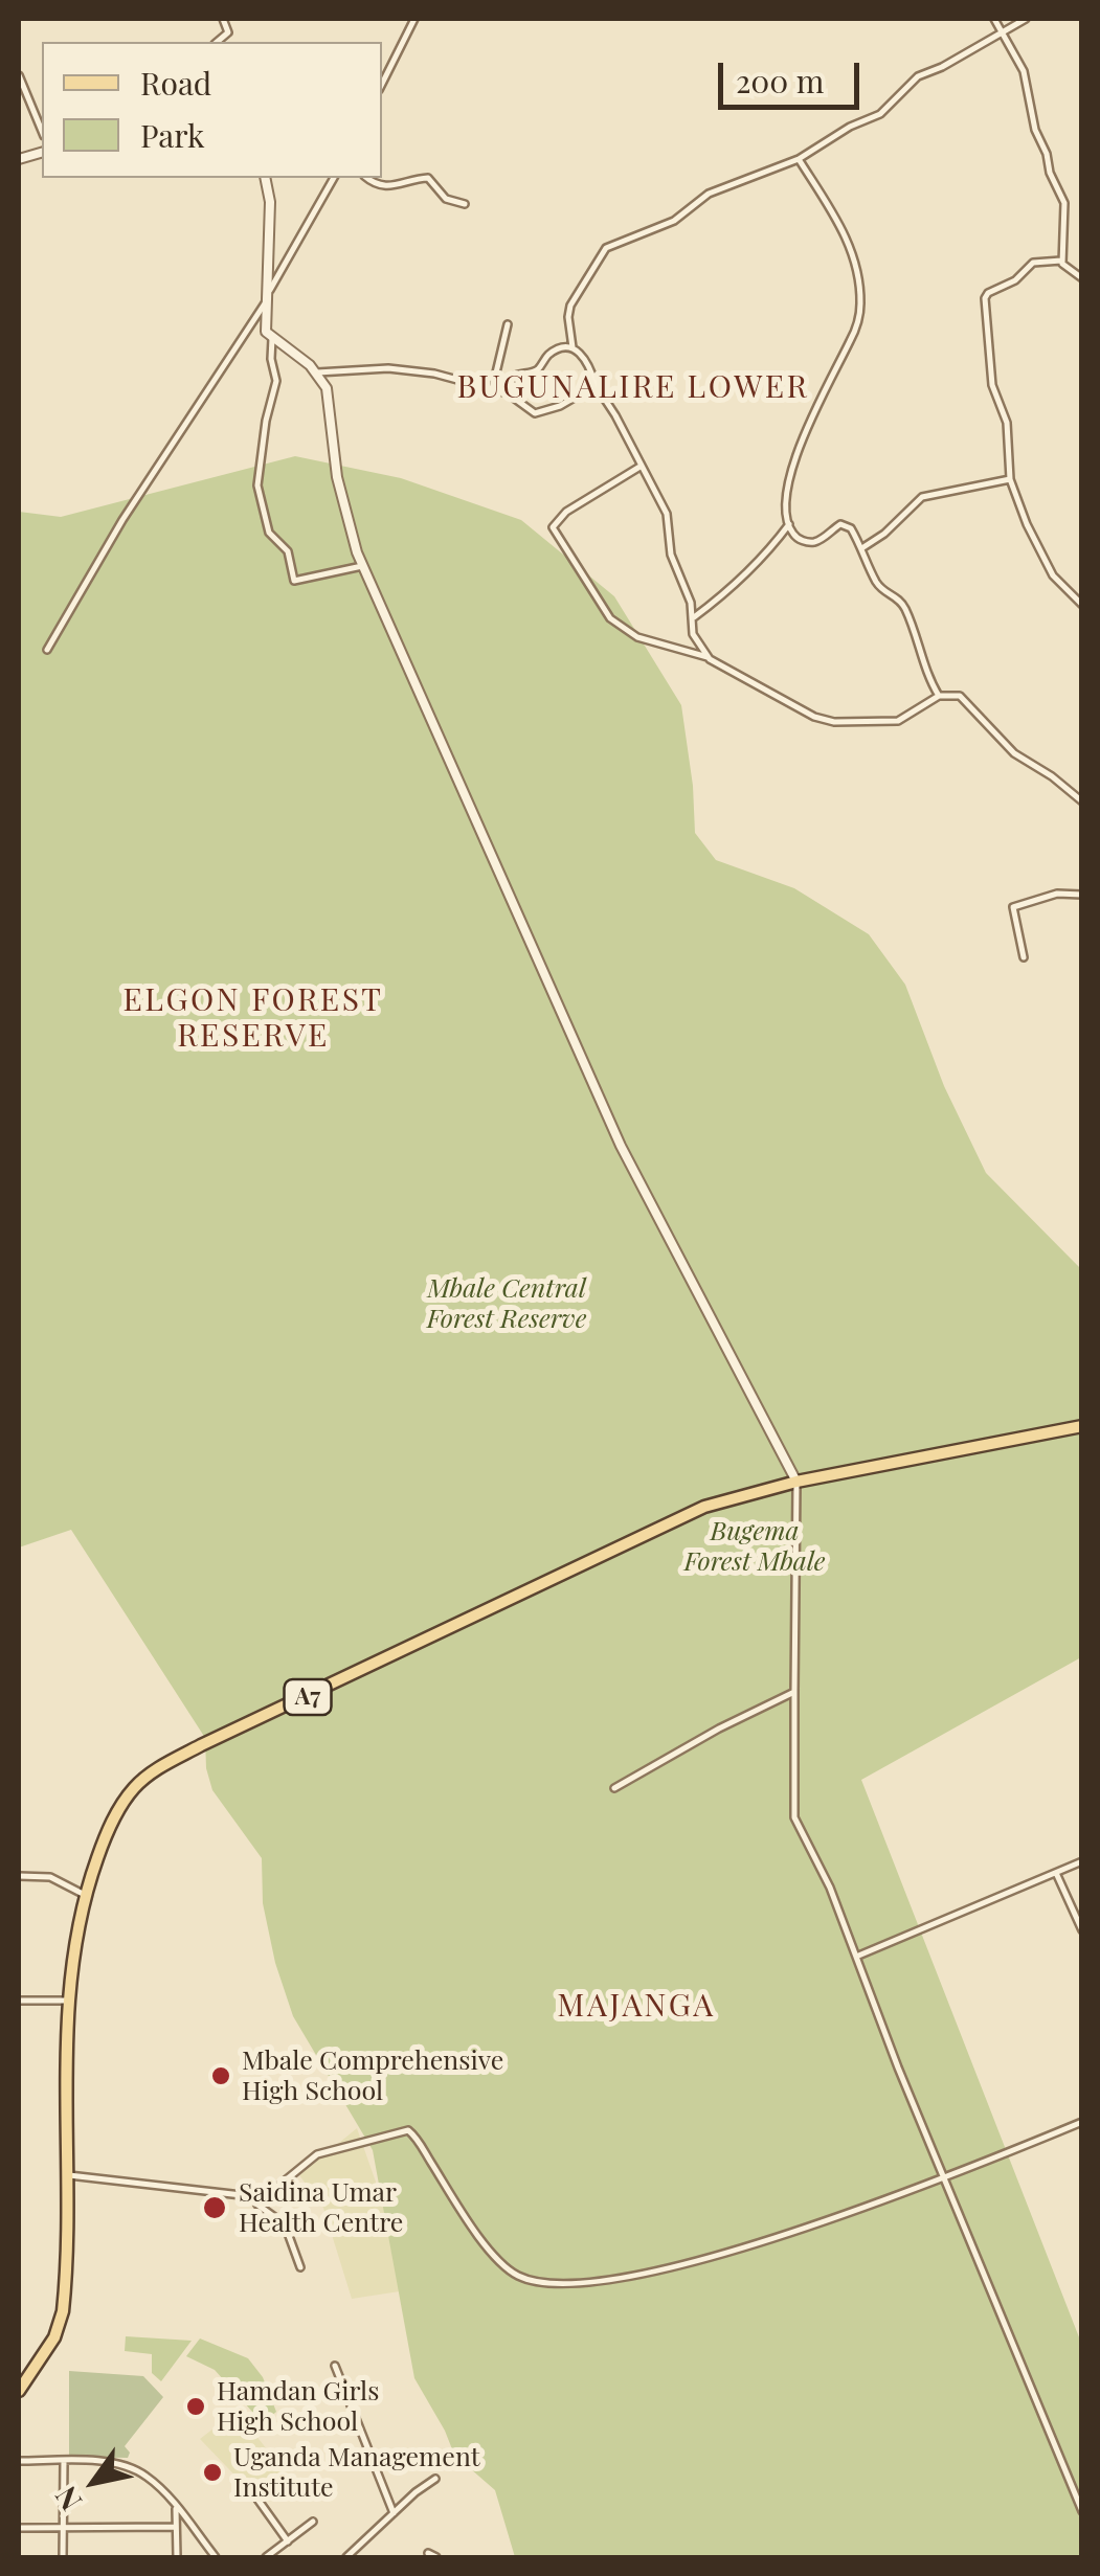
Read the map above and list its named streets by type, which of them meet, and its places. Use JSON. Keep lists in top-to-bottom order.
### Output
{
  "streets": {
    "main road": ["A7"]
  },
  "districts": ["BUGUNALIRE LOWER", "ELGON FOREST RESERVE", "MAJANGA"],
  "parks": ["Mbale Central Forest Reserve", "Bugema Forest Mbale"],
  "places": [
    "Mbale Comprehensive High School",
    "Saidina Umar Health Centre",
    "Hamdan Girls High School",
    "Uganda Management Institute"
  ],
  "legend": ["Road", "Park"],
  "scale_bar": "200 m",
  "north": "bottom left"
}
